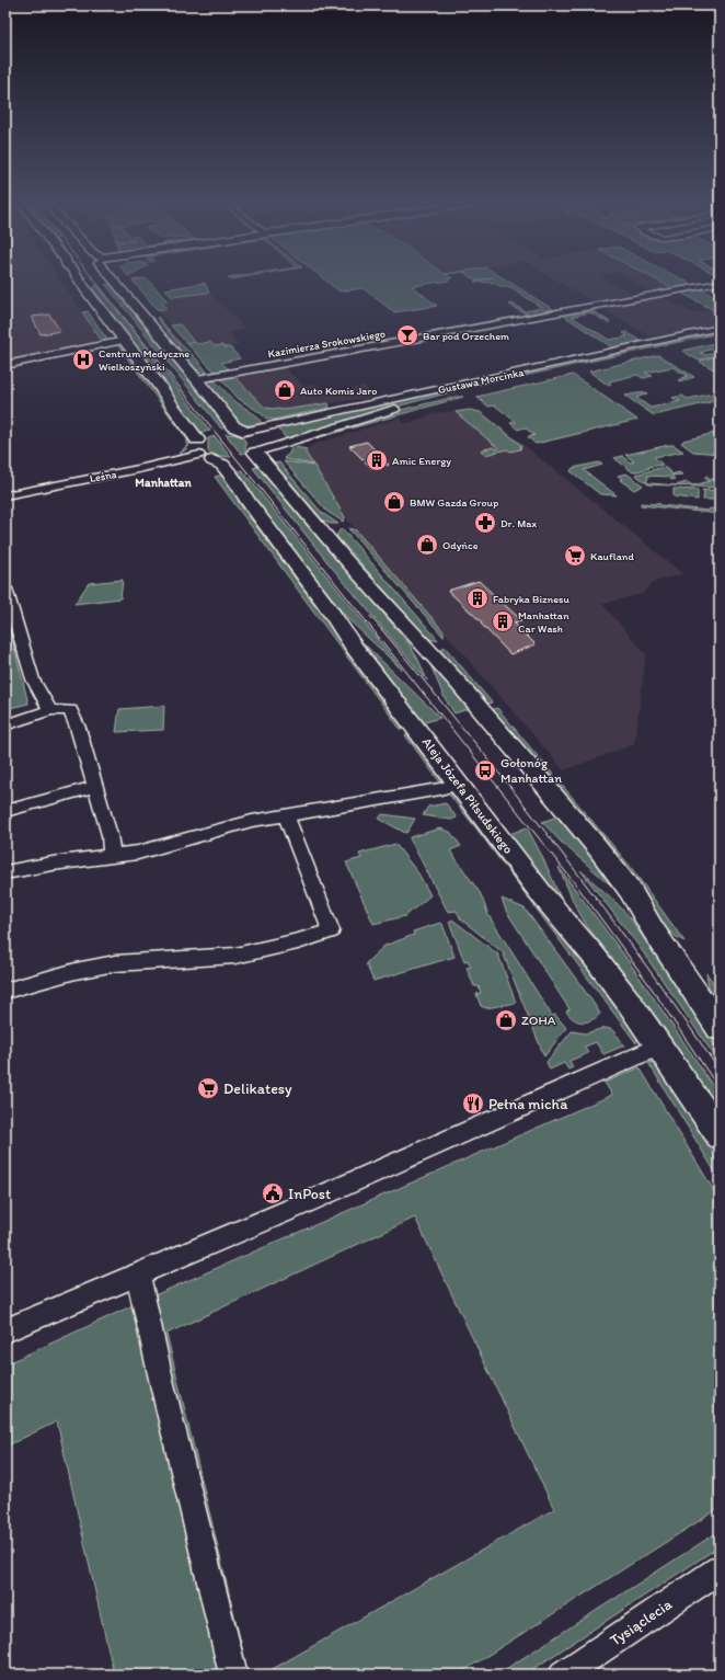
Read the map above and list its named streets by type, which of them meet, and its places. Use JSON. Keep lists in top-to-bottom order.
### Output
{
  "streets": {
    "street": [
      "Kazimierza Srokowskiego",
      "Gustawa Morcinka",
      "Leśna",
      "Aleja Józefa Piłsudskiego",
      "Tysiąclecia"
    ]
  },
  "crossings": [
    ["Leśna", "Aleja Józefa Piłsudskiego"]
  ],
  "districts": ["Manhattan"],
  "places": {
    "bar": ["Bar pod Orzechem"],
    "hospital": ["Centrum Medyczne Wielkoszyński"],
    "shop": [
      "Auto Komis Jaro",
      "BMW Gazda Group",
      "Odyńce",
      "ZOHA"
    ],
    "building": ["Amic Energy", "Fabryka Biznesu", "Manhattan Car Wash"],
    "pharmacy": ["Dr. Max"],
    "supermarket": ["Kaufland", "Delikatesy"],
    "bus stop": ["Gołonóg Manhattan"],
    "restaurant": ["Pełna micha"],
    "public building": ["InPost"]
  }
}
